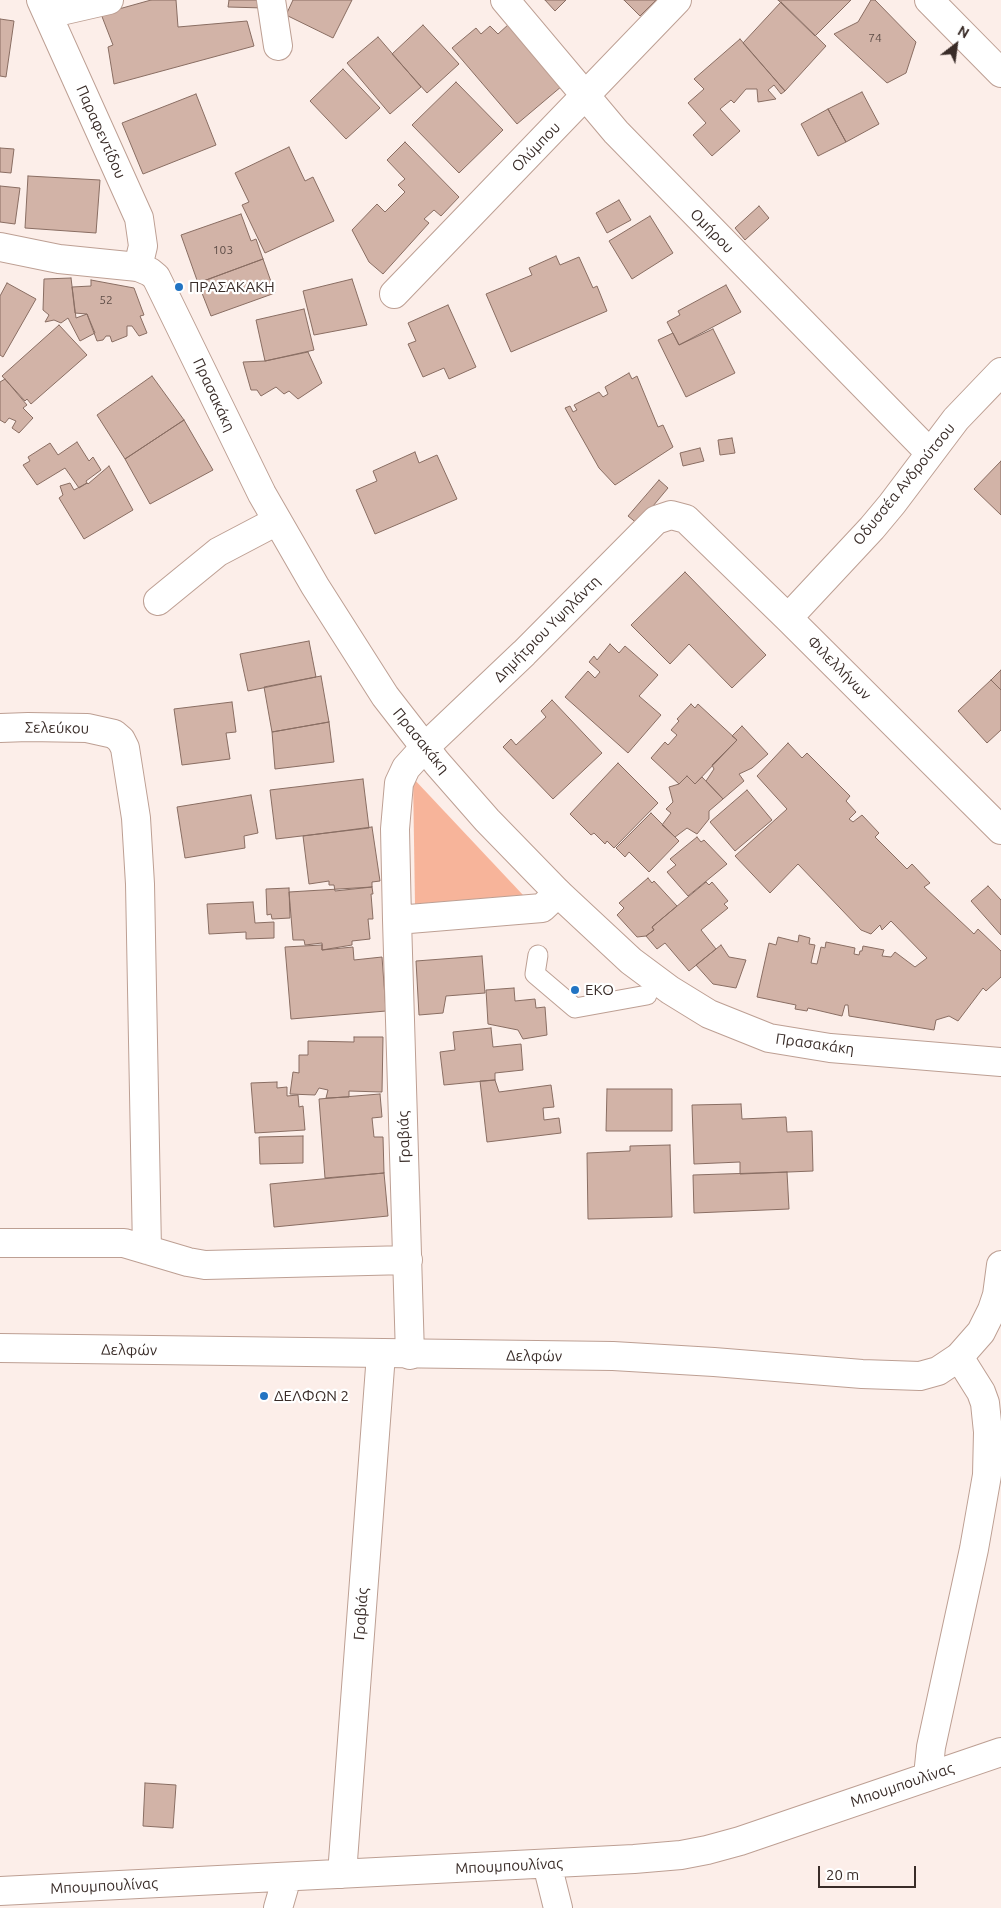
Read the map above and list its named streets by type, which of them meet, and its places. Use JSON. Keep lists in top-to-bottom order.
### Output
{
  "streets": {
    "street": [
      "Παραφεντίδου",
      "Ολύμπου",
      "Ομήρου",
      "Πρασακάκη",
      "Οδυσσέα Ανδρούτσου",
      "Δημήτριου Υψηλάντη",
      "Φιλελλήνων",
      "Σελεύκου",
      "Γραβιάς",
      "Δελφών",
      "Μπουμπουλίνας"
    ]
  },
  "crossings": [
    ["Παραφεντίδου", "Πρασακάκη"],
    ["Ολύμπου", "Ομήρου"],
    ["Ομήρου", "Οδυσσέα Ανδρούτσου"],
    ["Πρασακάκη", "Δημήτριου Υψηλάντη"],
    ["Πρασακάκη", "Γραβιάς"],
    ["Οδυσσέα Ανδρούτσου", "Φιλελλήνων"],
    ["Δημήτριου Υψηλάντη", "Φιλελλήνων"],
    ["Δημήτριου Υψηλάντη", "Γραβιάς"],
    ["Γραβιάς", "Δελφών"],
    ["Γραβιάς", "Μπουμπουλίνας"]
  ],
  "places": ["ΠΡΑΣΑΚΑΚΗ", "EKO", "ΔΕΛΦΩΝ 2"],
  "house_numbers": ["74", "103", "52"],
  "scale_bar": "20 m",
  "north": "top right"
}
